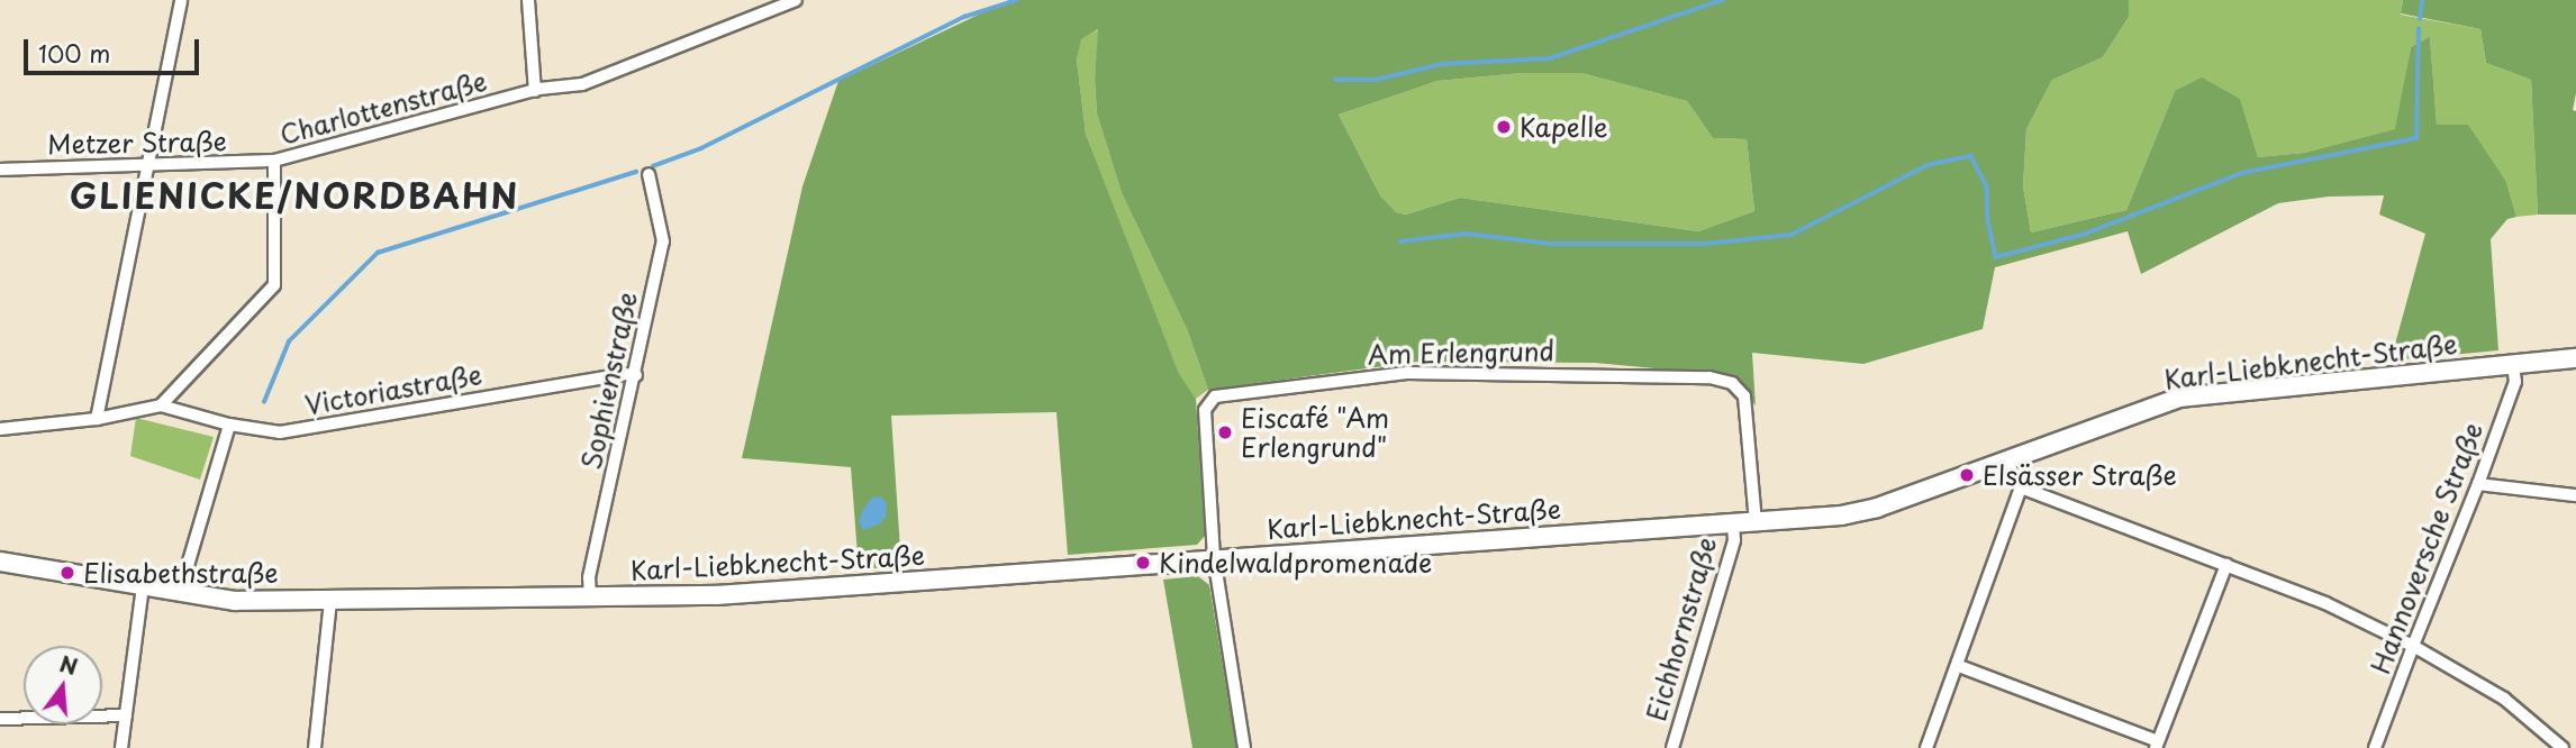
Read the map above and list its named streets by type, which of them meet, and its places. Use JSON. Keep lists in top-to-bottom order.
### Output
{
  "streets": {
    "street": [
      "Charlottenstraße",
      "Metzer Straße",
      "Am Erlengrund",
      "Karl-Liebknecht-Straße",
      "Sophienstraße",
      "Victoriastraße",
      "Hannoversche Straße",
      "Eichhornstraße"
    ]
  },
  "crossings": [
    ["Charlottenstraße", "Metzer Straße"],
    ["Charlottenstraße", "Victoriastraße"],
    ["Am Erlengrund", "Karl-Liebknecht-Straße"],
    ["Karl-Liebknecht-Straße", "Sophienstraße"],
    ["Karl-Liebknecht-Straße", "Hannoversche Straße"],
    ["Karl-Liebknecht-Straße", "Eichhornstraße"],
    ["Sophienstraße", "Victoriastraße"]
  ],
  "districts": ["GLIENICKE/NORDBAHN"],
  "places": [
    "Kapelle",
    "Eiscafé \"Am Erlengrund\"",
    "Elsässer Straße",
    "Kindelwaldpromenade",
    "Elisabethstraße"
  ],
  "scale_bar": "100 m",
  "north": "top"
}
